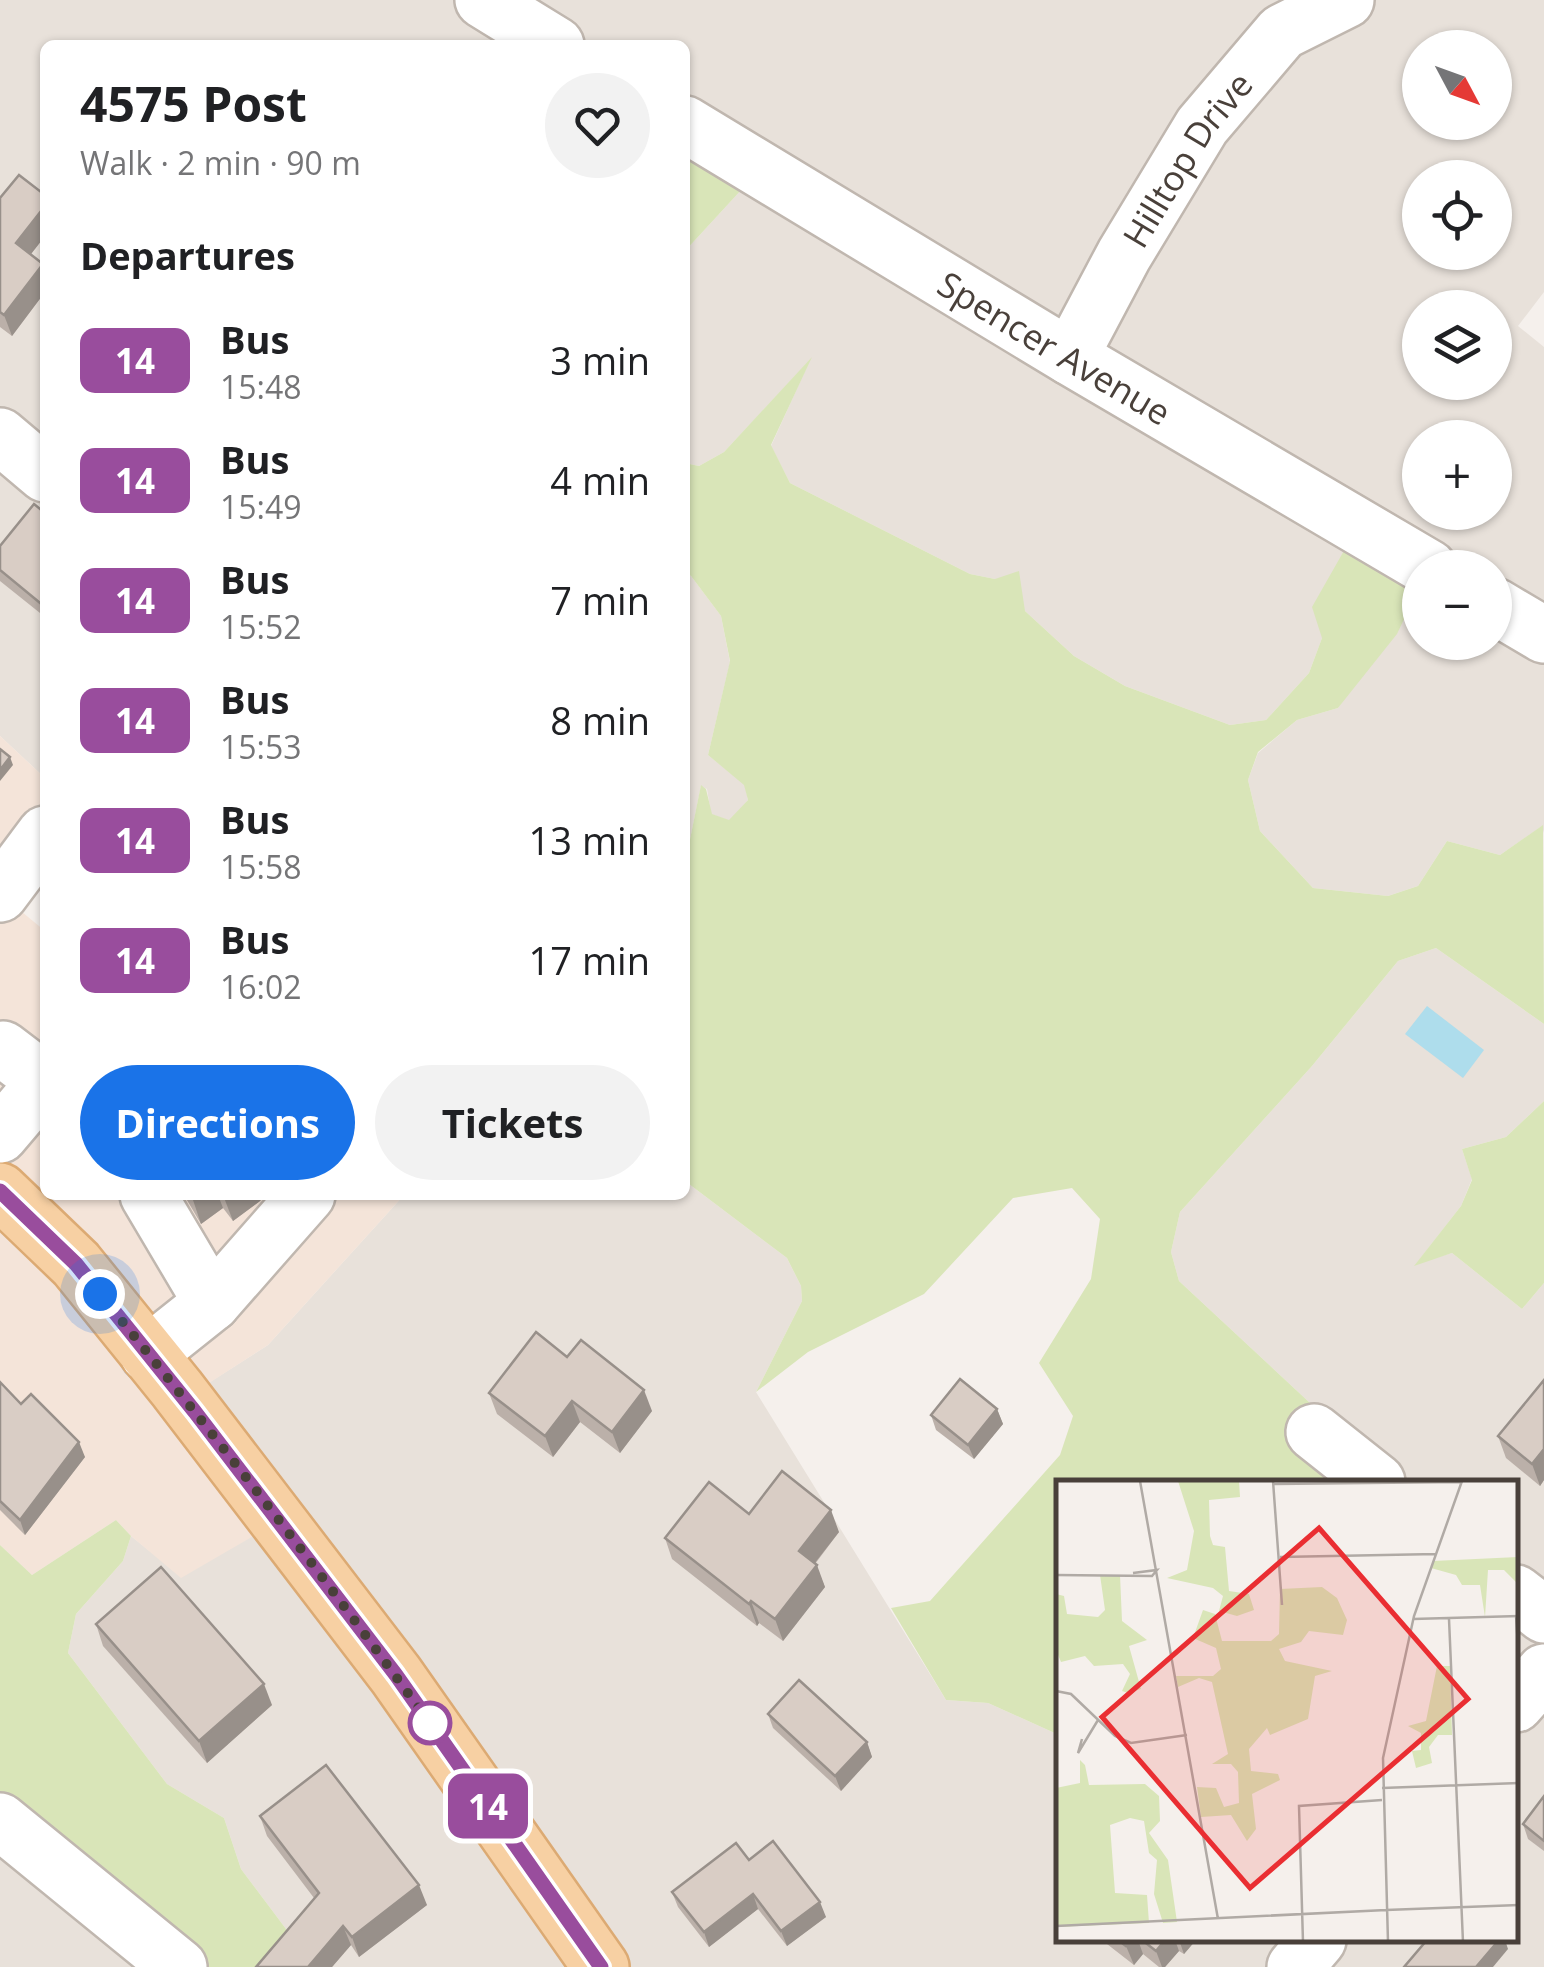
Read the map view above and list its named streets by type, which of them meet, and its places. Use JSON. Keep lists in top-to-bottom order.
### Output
{
  "streets": {
    "street": ["Hilltop Drive", "Spencer Avenue"]
  },
  "crossings": [
    ["Hilltop Drive", "Spencer Avenue"]
  ],
  "lines": ["bus line 14"],
  "north": "bottom right",
  "page": {
    "on_map": "14",
    "map_buttons": ["+", "−"],
    "heading": [
      ["4575 Post", "Walk · 2 min · 90 m"],
      "Departures"
    ],
    "list": [
      {
        "mark": "14",
        "name": "Bus",
        "note": "15:48",
        "value": "3 min"
      },
      {
        "mark": "14",
        "name": "Bus",
        "note": "15:49",
        "value": "4 min"
      },
      {
        "mark": "14",
        "name": "Bus",
        "note": "15:52",
        "value": "7 min"
      },
      {
        "mark": "14",
        "name": "Bus",
        "note": "15:53",
        "value": "8 min"
      },
      {
        "mark": "14",
        "name": "Bus",
        "note": "15:58",
        "value": "13 min"
      },
      {
        "mark": "14",
        "name": "Bus",
        "note": "16:02",
        "value": "17 min"
      }
    ],
    "buttons": ["Directions", "Tickets"]
  }
}
